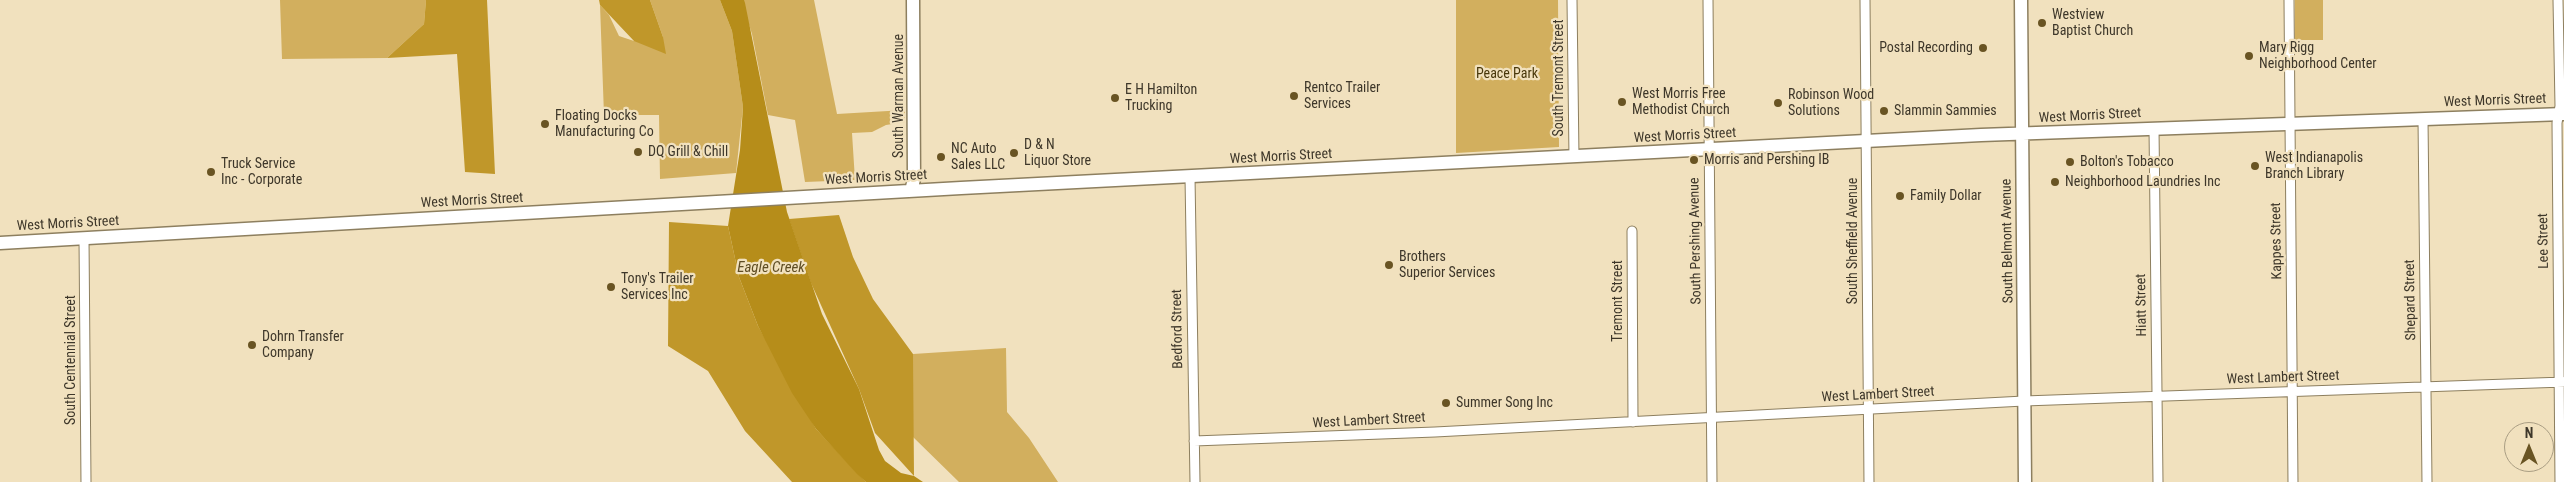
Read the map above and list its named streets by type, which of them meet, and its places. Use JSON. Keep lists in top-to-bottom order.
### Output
{
  "streets": {
    "main road": ["South Warman Avenue", "West Morris Street", "South Belmont Avenue"],
    "street": [
      "South Tremont Street",
      "South Pershing Avenue",
      "South Sheffield Avenue",
      "Kappes Street",
      "Lee Street",
      "Shepard Street",
      "Tremont Street",
      "Hiatt Street",
      "Bedford Street",
      "South Centennial Street",
      "West Lambert Street"
    ]
  },
  "crossings": [
    ["South Tremont Street", "West Morris Street"],
    ["South Warman Avenue", "West Morris Street"],
    ["West Morris Street", "South Pershing Avenue"],
    ["West Morris Street", "South Sheffield Avenue"],
    ["West Morris Street", "South Belmont Avenue"],
    ["West Morris Street", "Kappes Street"],
    ["West Morris Street", "Lee Street"],
    ["West Morris Street", "Shepard Street"],
    ["West Morris Street", "Hiatt Street"],
    ["West Morris Street", "Bedford Street"],
    ["West Morris Street", "South Centennial Street"],
    ["South Pershing Avenue", "West Lambert Street"],
    ["South Sheffield Avenue", "West Lambert Street"],
    ["South Belmont Avenue", "West Lambert Street"],
    ["Kappes Street", "West Lambert Street"],
    ["Lee Street", "West Lambert Street"],
    ["Shepard Street", "West Lambert Street"],
    ["Tremont Street", "West Lambert Street"],
    ["Hiatt Street", "West Lambert Street"],
    ["Bedford Street", "West Lambert Street"]
  ],
  "water": ["Eagle Creek"],
  "parks": ["Peace Park"],
  "places": [
    "Westview Baptist Church",
    "Postal Recording",
    "Mary Rigg Neighborhood Center",
    "Rentco Trailer Services",
    "E H Hamilton Trucking",
    "West Morris Free Methodist Church",
    "Robinson Wood Solutions",
    "Slammin Sammies",
    "Floating Docks Manufacturing Co",
    "DQ Grill & Chill",
    "D & N Liquor Store",
    "NC Auto Sales LLC",
    "Morris and Pershing IB",
    "Bolton's Tobacco",
    "West Indianapolis Branch Library",
    "Truck Service Inc - Corporate",
    "Neighborhood Laundries Inc",
    "Family Dollar",
    "Brothers Superior Services",
    "Tony's Trailer Services Inc",
    "Dohrn Transfer Company",
    "Summer Song Inc"
  ],
  "north": "top"
}
